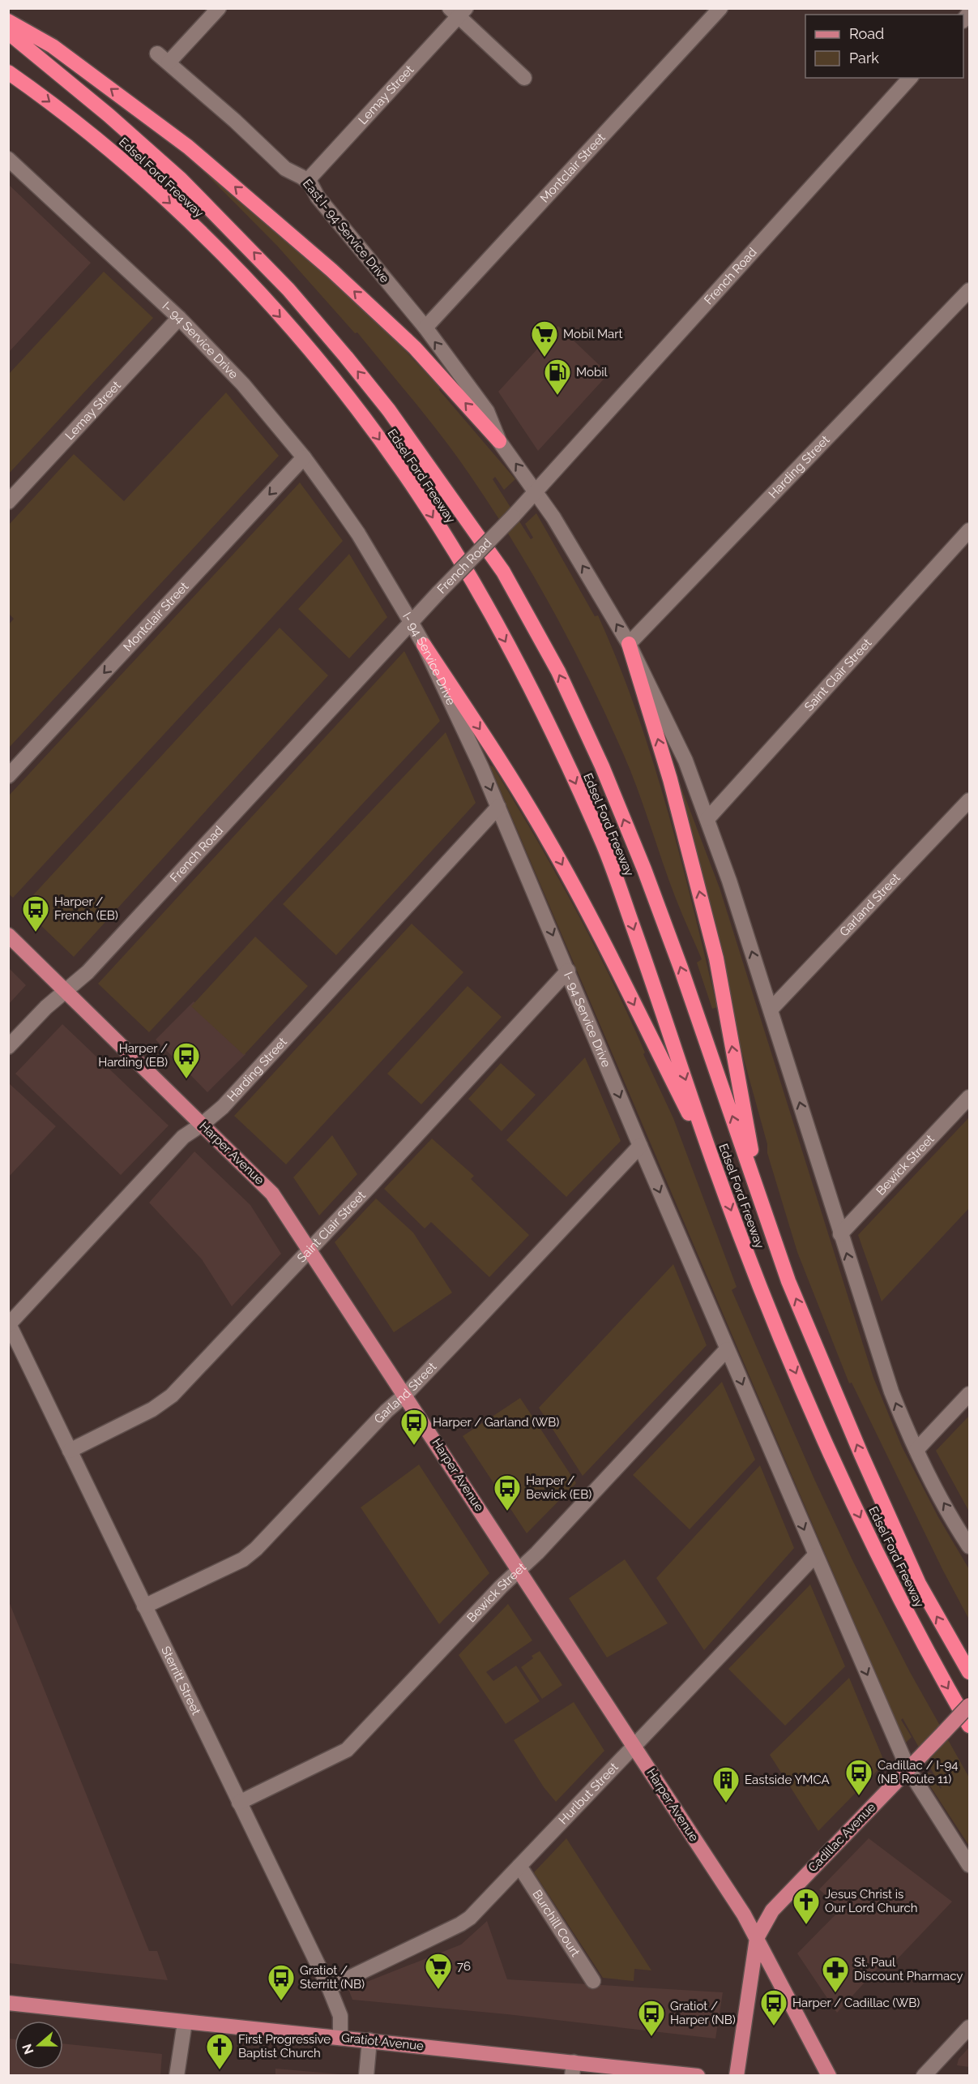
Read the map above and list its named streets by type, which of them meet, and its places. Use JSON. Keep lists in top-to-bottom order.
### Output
{
  "streets": {
    "highway": ["Edsel Ford Freeway"],
    "main road": ["Harper Avenue", "Cadillac Avenue", "Gratiot Avenue"],
    "street": [
      "Lemay Street",
      "Montclair Street",
      "East I- 94 Service Drive",
      "French Road",
      "I- 94 Service Drive",
      "Harding Street",
      "Saint Clair Street",
      "Garland Street",
      "Bewick Street",
      "Sterritt Street",
      "Hurlbut Street",
      "Burchill Court"
    ]
  },
  "crossings": [
    ["Lemay Street", "East I- 94 Service Drive"],
    ["Lemay Street", "I- 94 Service Drive"],
    ["Montclair Street", "East I- 94 Service Drive"],
    ["Montclair Street", "I- 94 Service Drive"],
    ["French Road", "I- 94 Service Drive"],
    ["French Road", "Harper Avenue"],
    ["I- 94 Service Drive", "Harding Street"],
    ["I- 94 Service Drive", "Saint Clair Street"],
    ["I- 94 Service Drive", "Garland Street"],
    ["Harding Street", "Harper Avenue"],
    ["Harding Street", "Sterritt Street"],
    ["Saint Clair Street", "Harper Avenue"],
    ["Saint Clair Street", "Sterritt Street"],
    ["Garland Street", "Harper Avenue"],
    ["Garland Street", "Sterritt Street"],
    ["Harper Avenue", "Bewick Street"],
    ["Harper Avenue", "Hurlbut Street"],
    ["Harper Avenue", "Cadillac Avenue"],
    ["Bewick Street", "Sterritt Street"],
    ["Sterritt Street", "Hurlbut Street"],
    ["Sterritt Street", "Gratiot Avenue"],
    ["Hurlbut Street", "Burchill Court"]
  ],
  "one_way": ["Montclair Street", "I- 94 Service Drive"],
  "places": {
    "supermarket": ["Mobil Mart", "76"],
    "fuel station": ["Mobil"],
    "bus stop": [
      "Harper / French (EB)",
      "Harper / Harding (EB)",
      "Harper / Garland (WB)",
      "Harper / Bewick (EB)",
      "Cadillac / I-94 (NB Route 11)",
      "Gratiot / Sterritt (NB)",
      "Harper / Cadillac (WB)",
      "Gratiot / Harper (NB)"
    ],
    "building": ["Eastside YMCA"],
    "church": ["Jesus Christ is Our Lord Church", "First Progressive Baptist Church"],
    "pharmacy": ["St. Paul Discount Pharmacy"]
  },
  "legend": ["Road", "Park"],
  "north": "left"
}
